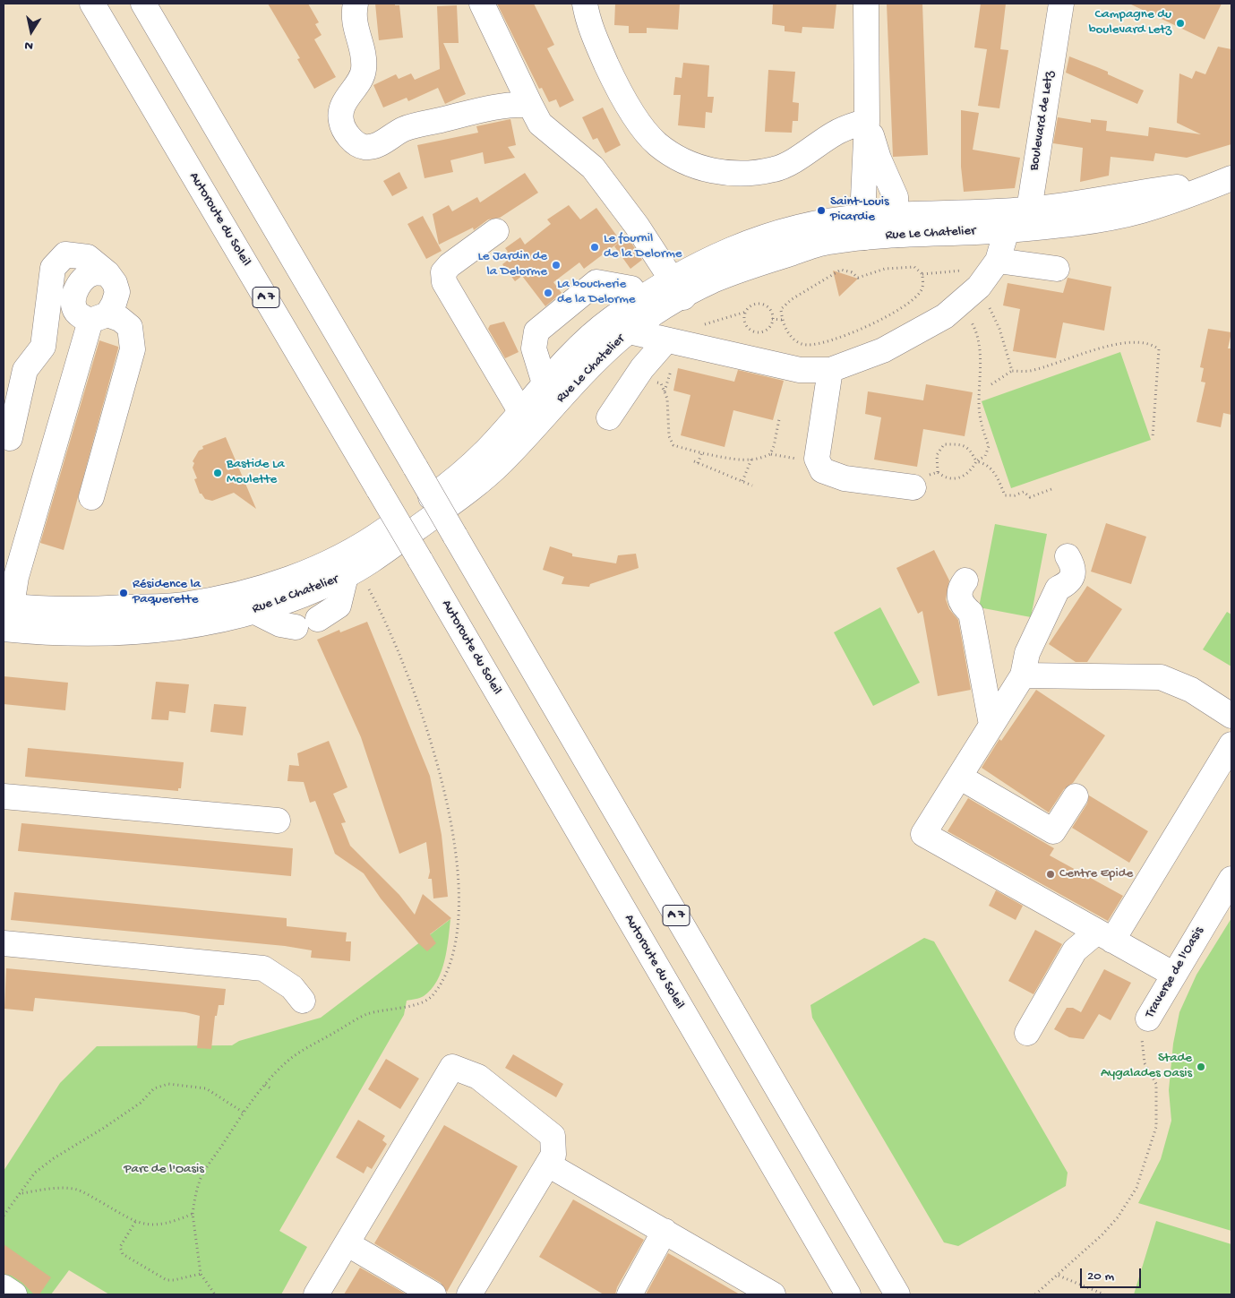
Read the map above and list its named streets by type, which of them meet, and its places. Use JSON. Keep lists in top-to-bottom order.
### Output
{
  "streets": {
    "main road": [
      "Boulevard de Letz",
      "Autoroute du Soleil",
      "Rue Le Chatelier",
      "A 7",
      "Traverse de l'Oasis"
    ]
  },
  "crossings": [
    ["Boulevard de Letz", "Rue Le Chatelier"]
  ],
  "parks": ["Parc de l'Oasis"],
  "places": [
    "Campagne du boulevard Letz",
    "Saint-Louis Picardie",
    "Le fournil de la Delorme",
    "Le Jardin de la Delorme",
    "La boucherie de la Delorme",
    "Bastide La Moulette",
    "Résidence la Paquerette",
    "Centre Epide",
    "Stade Aygalades Oasis"
  ],
  "scale_bar": "20 m",
  "north": "bottom"
}
